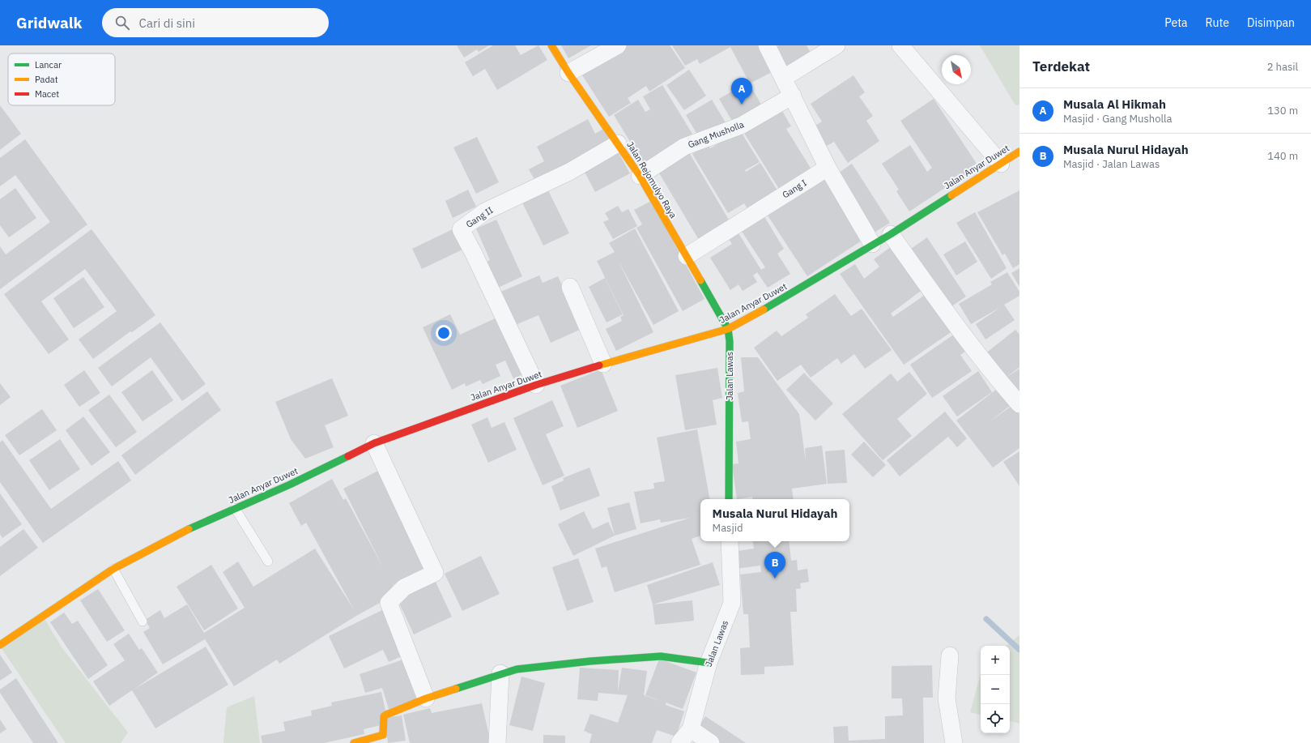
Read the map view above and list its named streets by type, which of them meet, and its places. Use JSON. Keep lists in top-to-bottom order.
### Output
{
  "streets": {
    "street": [
      "Gang Musholla",
      "Jalan Anyar Duwet",
      "Jalan Rejomulyo Raya",
      "Gang I",
      "Gang II",
      "Jalan Lawas"
    ]
  },
  "crossings": [
    ["Gang Musholla", "Jalan Rejomulyo Raya"],
    ["Jalan Anyar Duwet", "Jalan Rejomulyo Raya"],
    ["Jalan Anyar Duwet", "Gang II"],
    ["Jalan Anyar Duwet", "Jalan Lawas"],
    ["Jalan Rejomulyo Raya", "Gang I"],
    ["Jalan Rejomulyo Raya", "Gang II"],
    ["Jalan Rejomulyo Raya", "Jalan Lawas"]
  ],
  "legend": ["Lancar", "Padat", "Macet"],
  "north": "bottom right",
  "page": {
    "header": "Gridwalk",
    "search": "Cari di sini",
    "nav": ["Peta", "Rute", "Disimpan"],
    "heading": ["Terdekat", "2 hasil"],
    "pins": ["A", "B"],
    "list": [
      {
        "mark": "A",
        "name": "Musala Al Hikmah",
        "note": "Masjid · Gang Musholla",
        "value": "130 m"
      },
      {
        "mark": "B",
        "name": "Musala Nurul Hidayah",
        "note": "Masjid · Jalan Lawas",
        "value": "140 m"
      }
    ],
    "popup": ["Musala Nurul Hidayah", "Masjid"],
    "map_buttons": ["+", "−"]
  }
}
